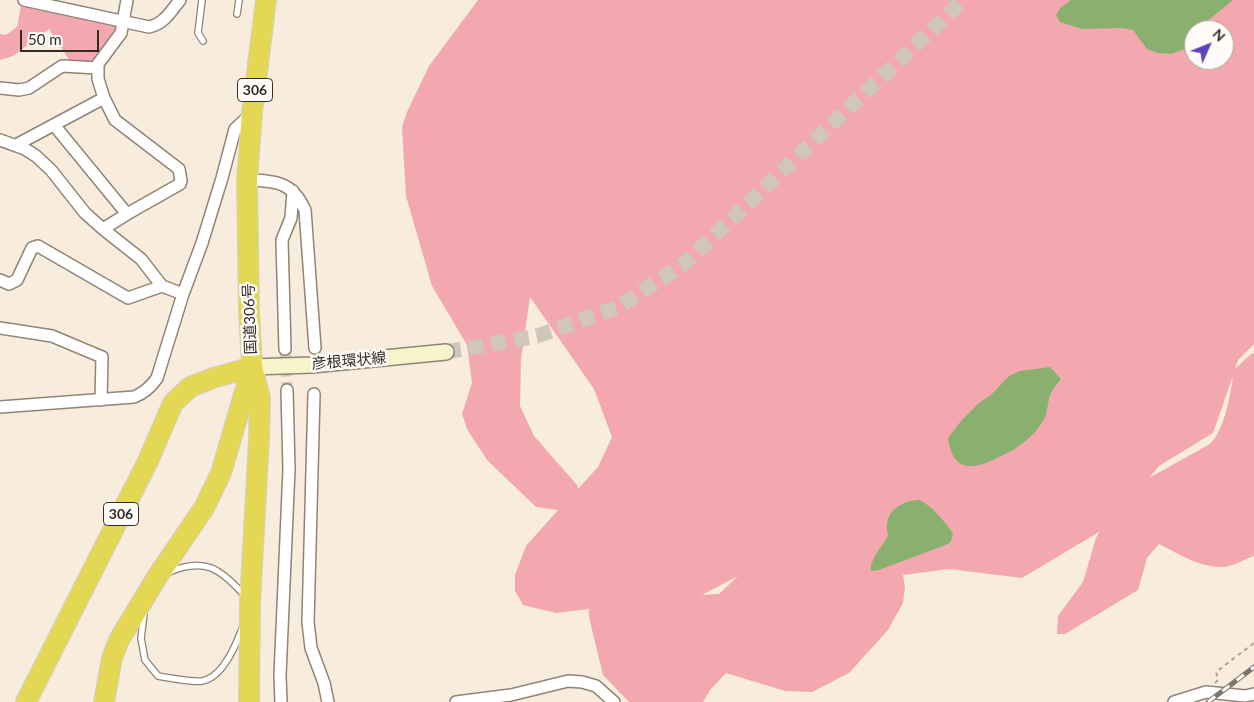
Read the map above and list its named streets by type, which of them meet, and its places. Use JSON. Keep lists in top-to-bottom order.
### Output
{
  "streets": {
    "highway": ["306", "国道306号"],
    "main road": ["彦根環状線"]
  },
  "crossings": [
    ["国道306号", "彦根環状線"]
  ],
  "scale_bar": "50 m",
  "north": "top right"
}
